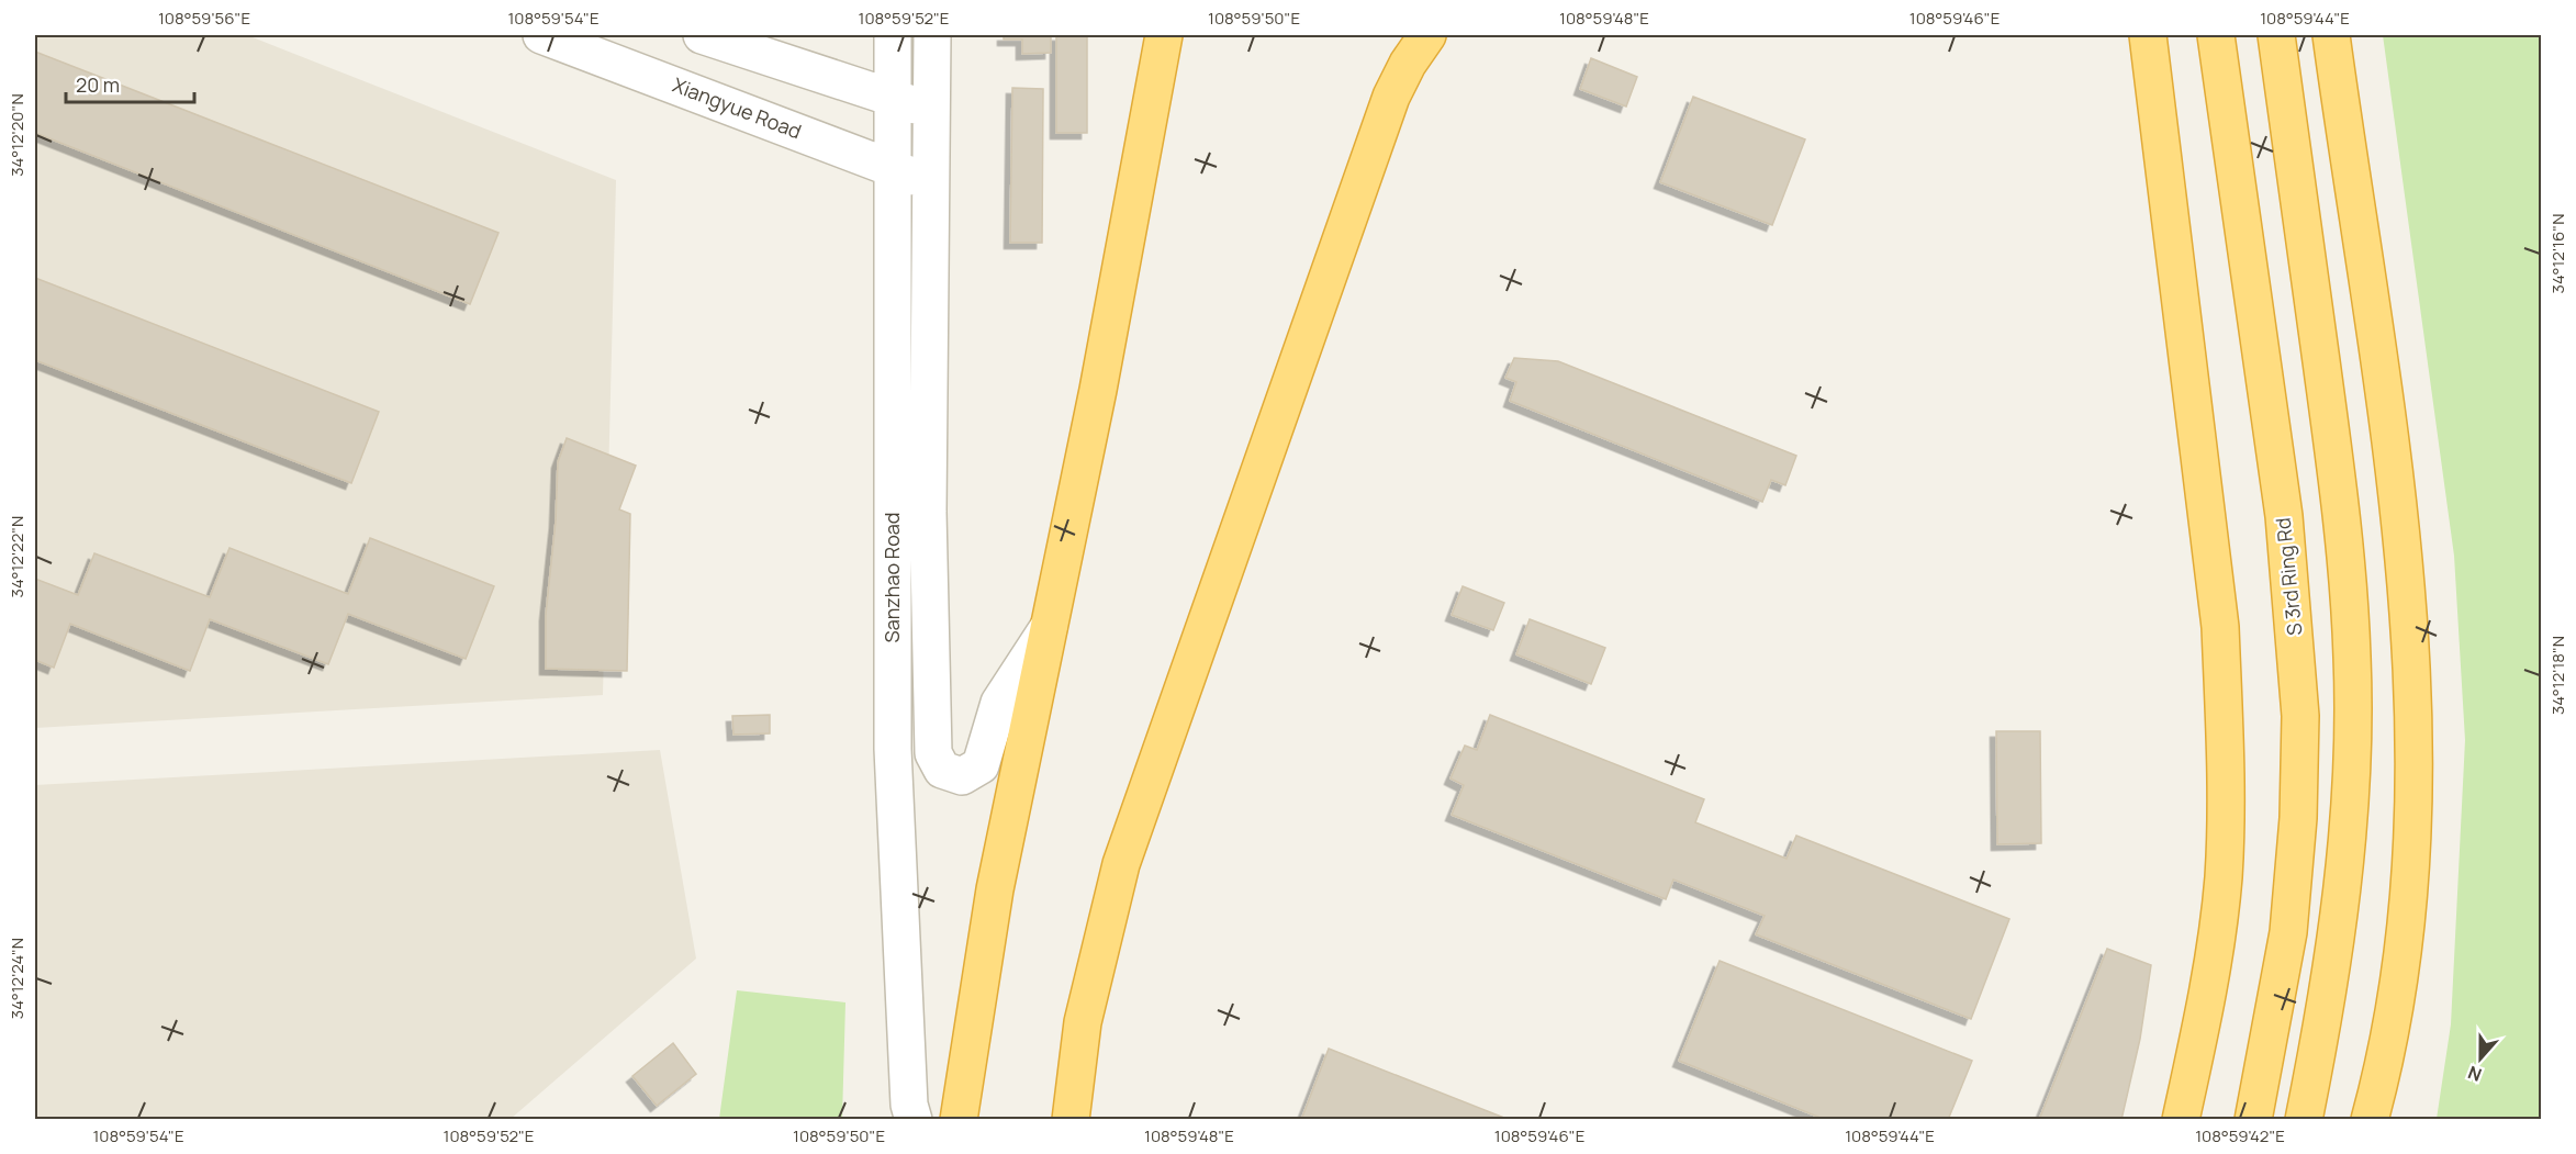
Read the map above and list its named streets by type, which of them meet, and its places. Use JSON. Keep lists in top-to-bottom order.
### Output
{
  "streets": {
    "highway": ["S 3rd Ring Rd"],
    "street": ["Xiangyue Road", "Sanzhao Road"]
  },
  "crossings": [
    ["Xiangyue Road", "Sanzhao Road"]
  ],
  "scale_bar": "20 m",
  "north": "bottom",
  "coordinates": [
    "108°59'56\"E",
    "108°59'54\"E",
    "108°59'52\"E",
    "108°59'50\"E",
    "108°59'48\"E",
    "108°59'46\"E",
    "108°59'44\"E",
    "34°12'20\"N",
    "34°12'16\"N",
    "34°12'22\"N",
    "34°12'18\"N",
    "34°12'24\"N",
    "108°59'42\"E"
  ]
}
